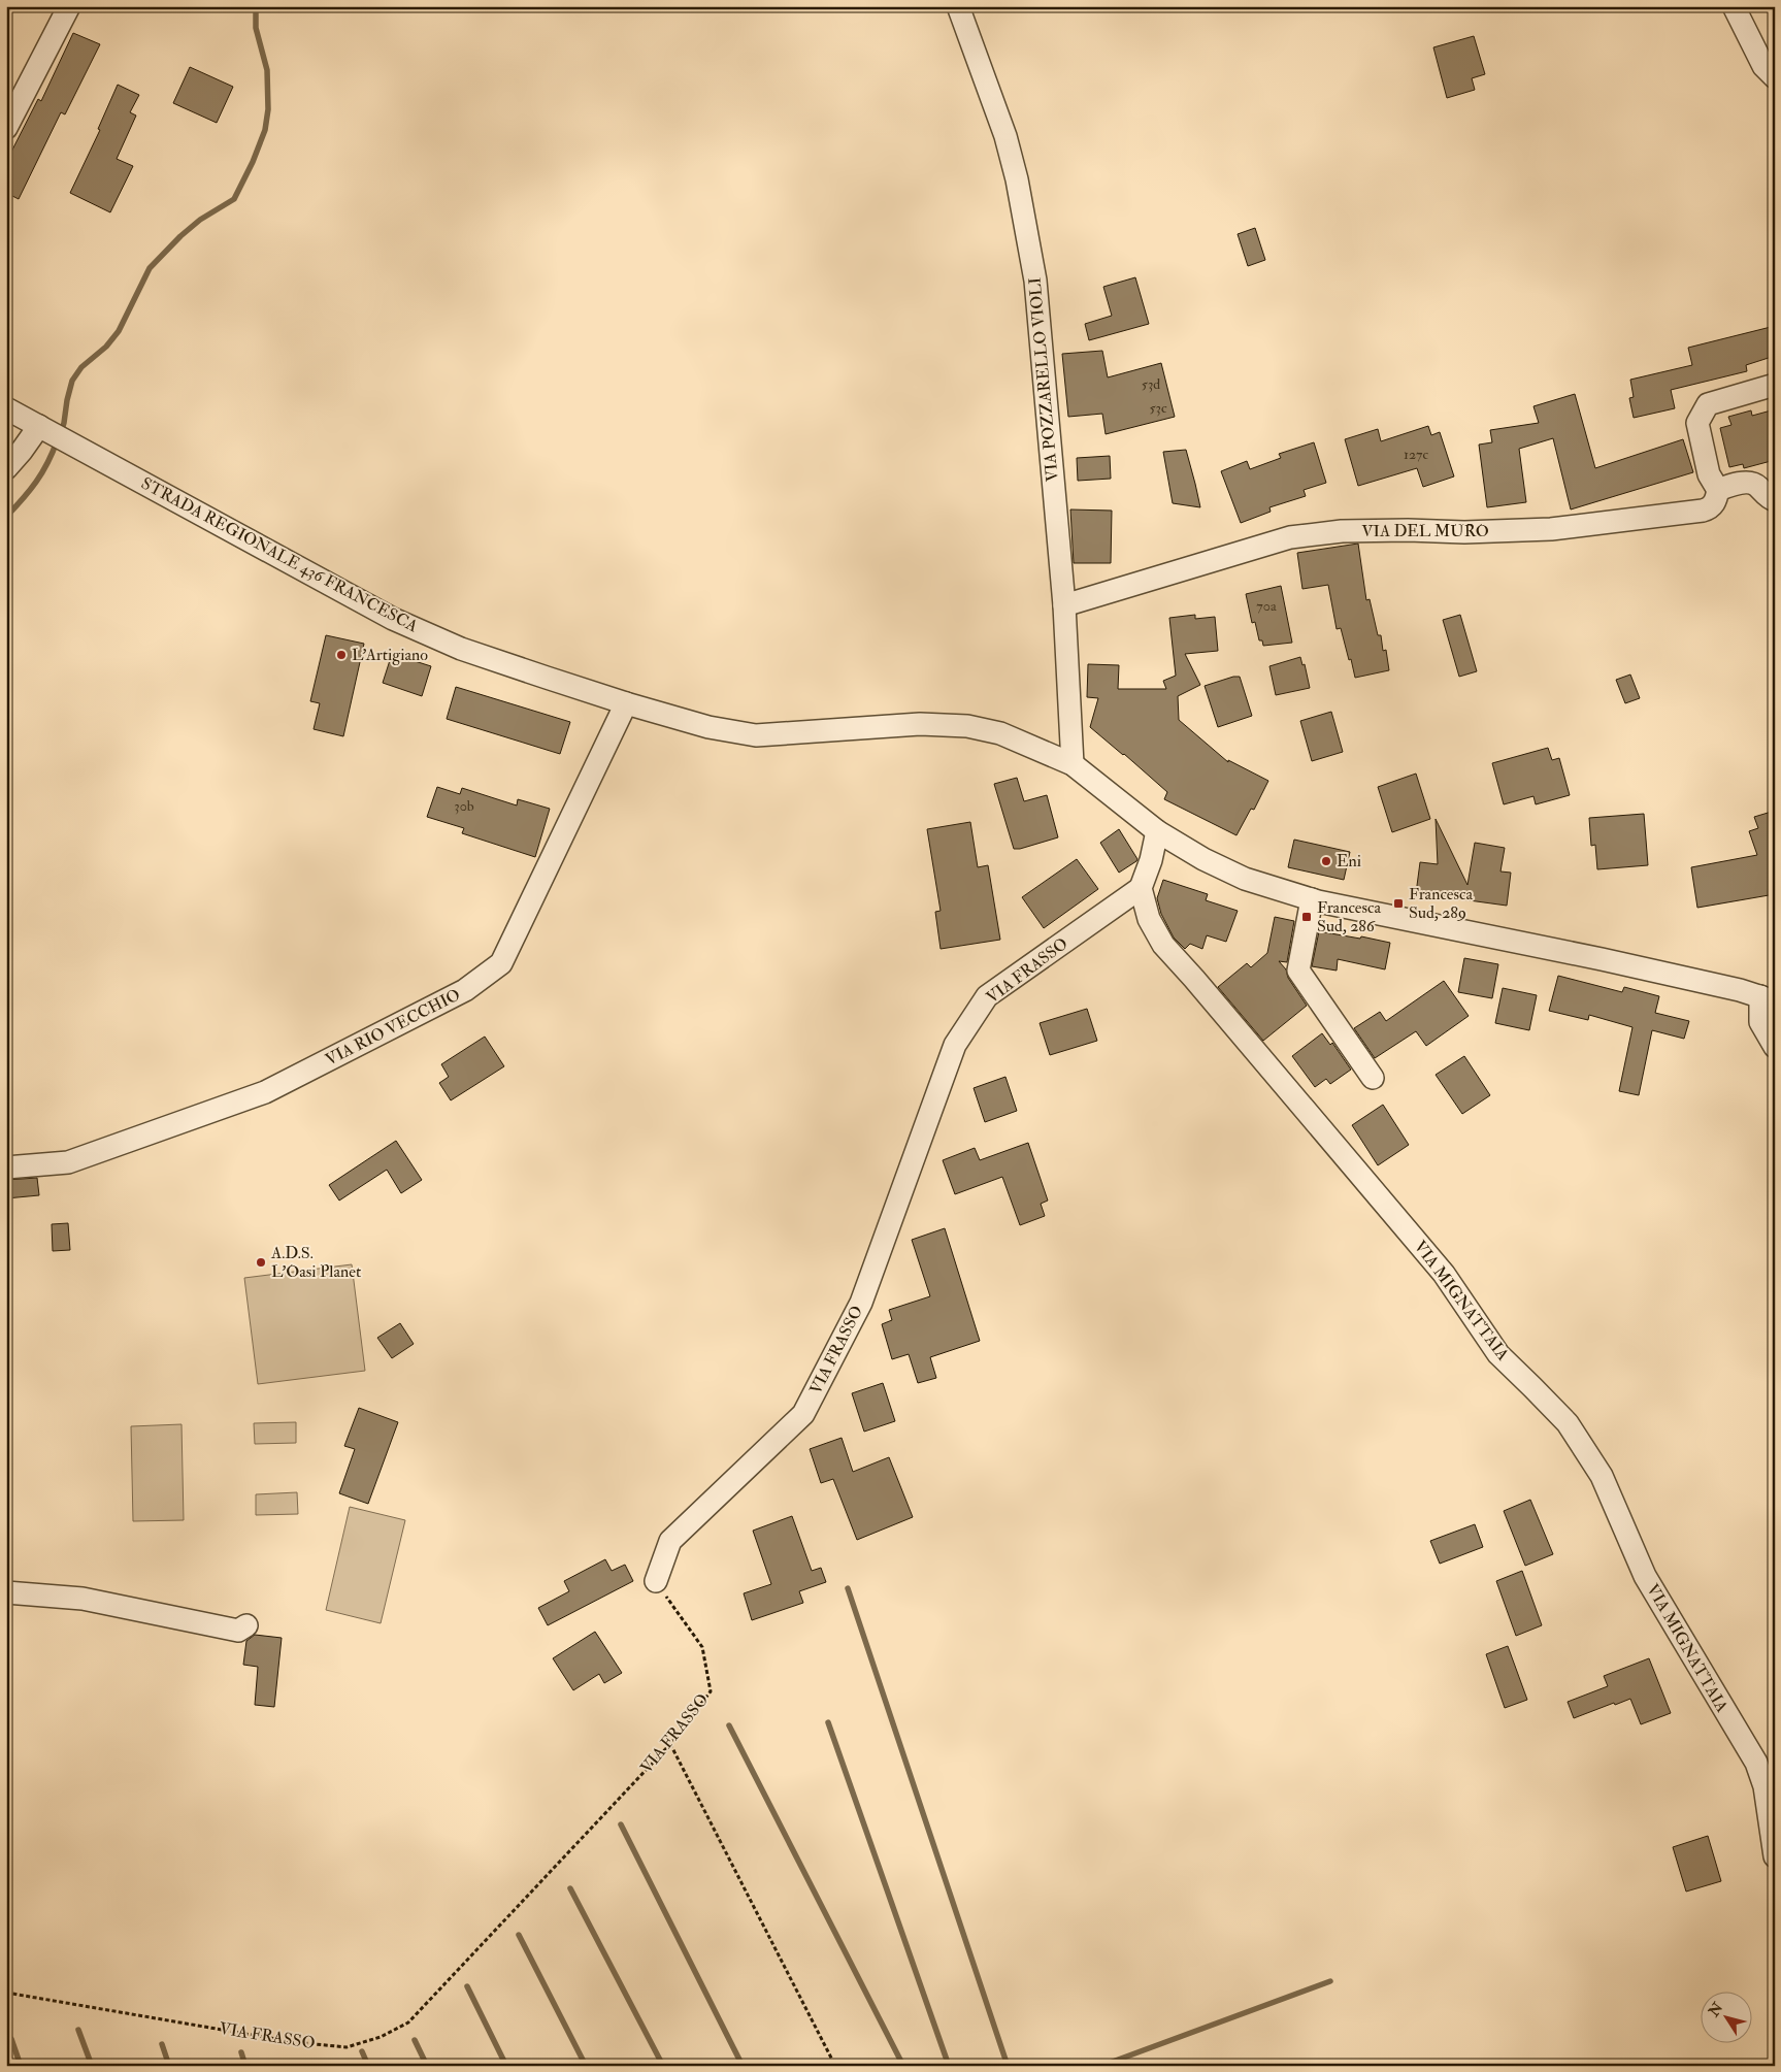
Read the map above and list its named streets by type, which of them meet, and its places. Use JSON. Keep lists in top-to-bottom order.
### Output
{
  "streets": {
    "street": [
      "VIA POZZARELLO VIOLI",
      "VIA DEL MURO",
      "STRADA REGIONALE 436 FRANCESCA",
      "VIA FRASSO",
      "VIA RIO VECCHIO",
      "VIA MIGNATTAIA"
    ]
  },
  "crossings": [
    ["VIA POZZARELLO VIOLI", "VIA DEL MURO"],
    ["VIA POZZARELLO VIOLI", "STRADA REGIONALE 436 FRANCESCA"],
    ["STRADA REGIONALE 436 FRANCESCA", "VIA RIO VECCHIO"],
    ["VIA FRASSO", "VIA MIGNATTAIA"]
  ],
  "places": {
    "other": ["L'Artigiano", "Eni", "A.D.S. L'Oasi Planet"],
    "transit": ["Francesca Sud, 289", "Francesca Sud, 286"]
  },
  "house_numbers": [
    "53d",
    "53c",
    "127c",
    "70a",
    "30b"
  ],
  "north": "top left"
}
